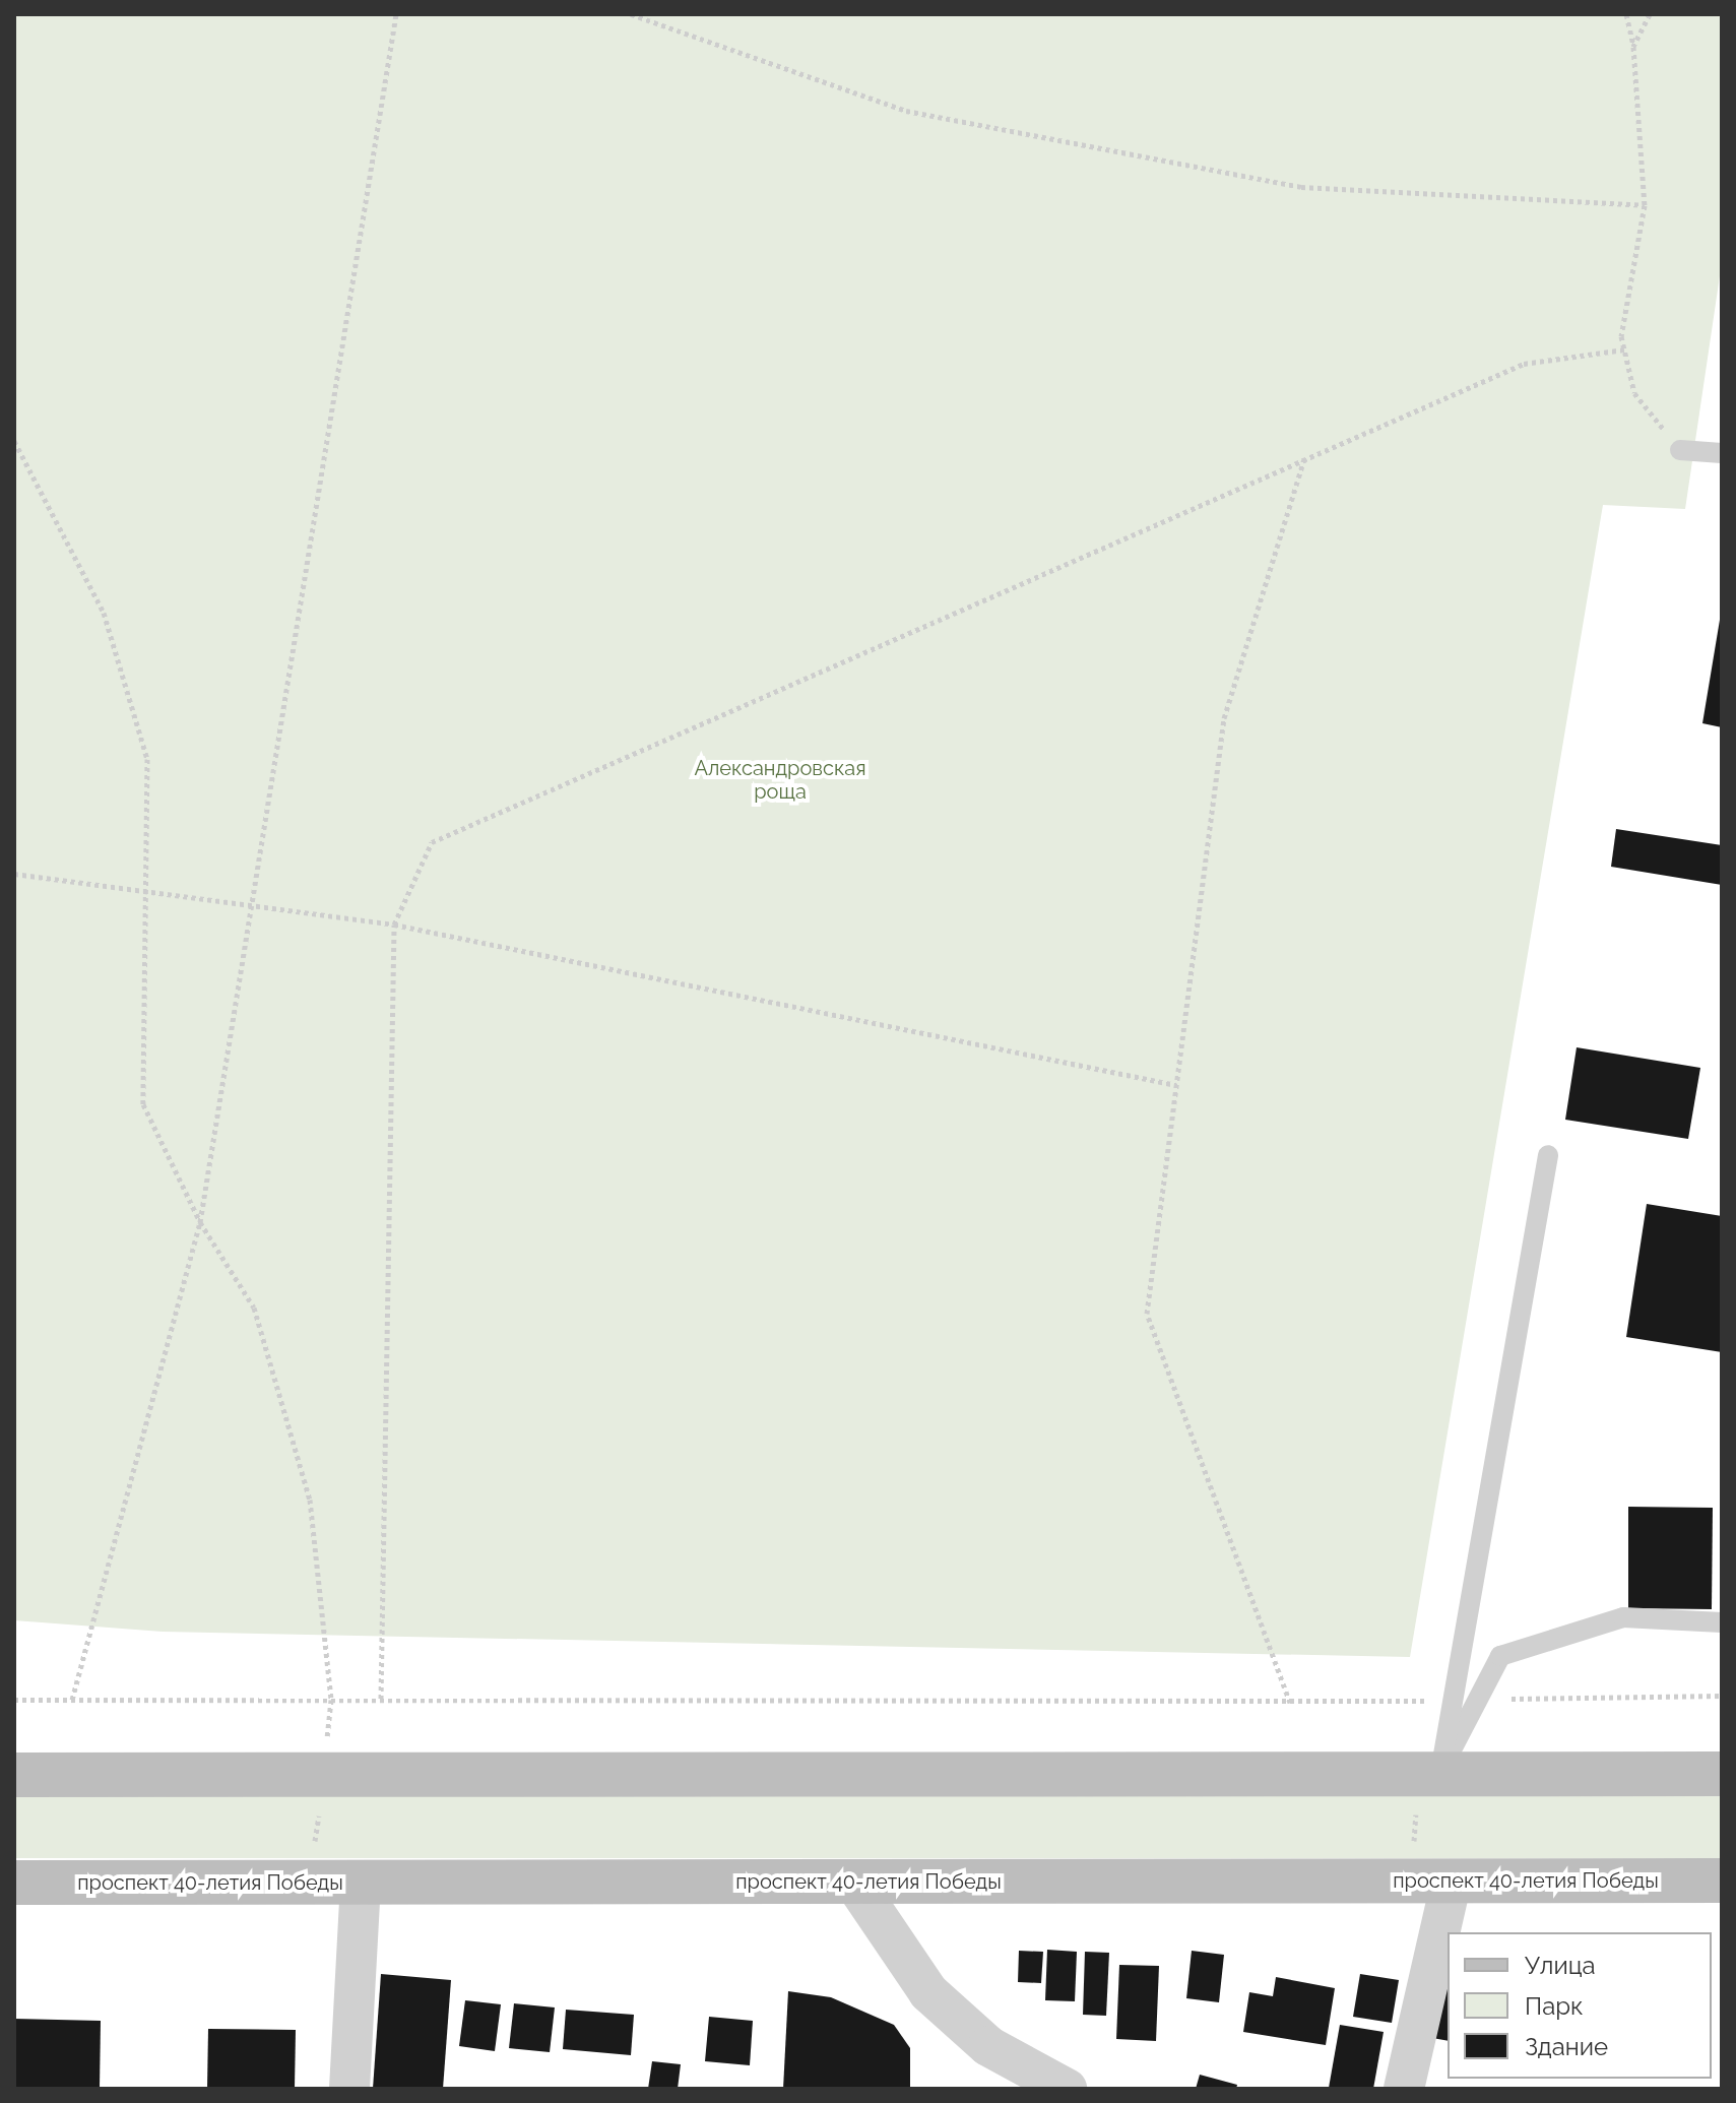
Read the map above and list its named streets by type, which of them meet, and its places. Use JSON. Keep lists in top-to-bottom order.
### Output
{
  "streets": {
    "main road": ["проспект 40-летия Победы"]
  },
  "parks": ["Александровская роща"],
  "legend": ["Улица", "Парк", "Здание"]
}
